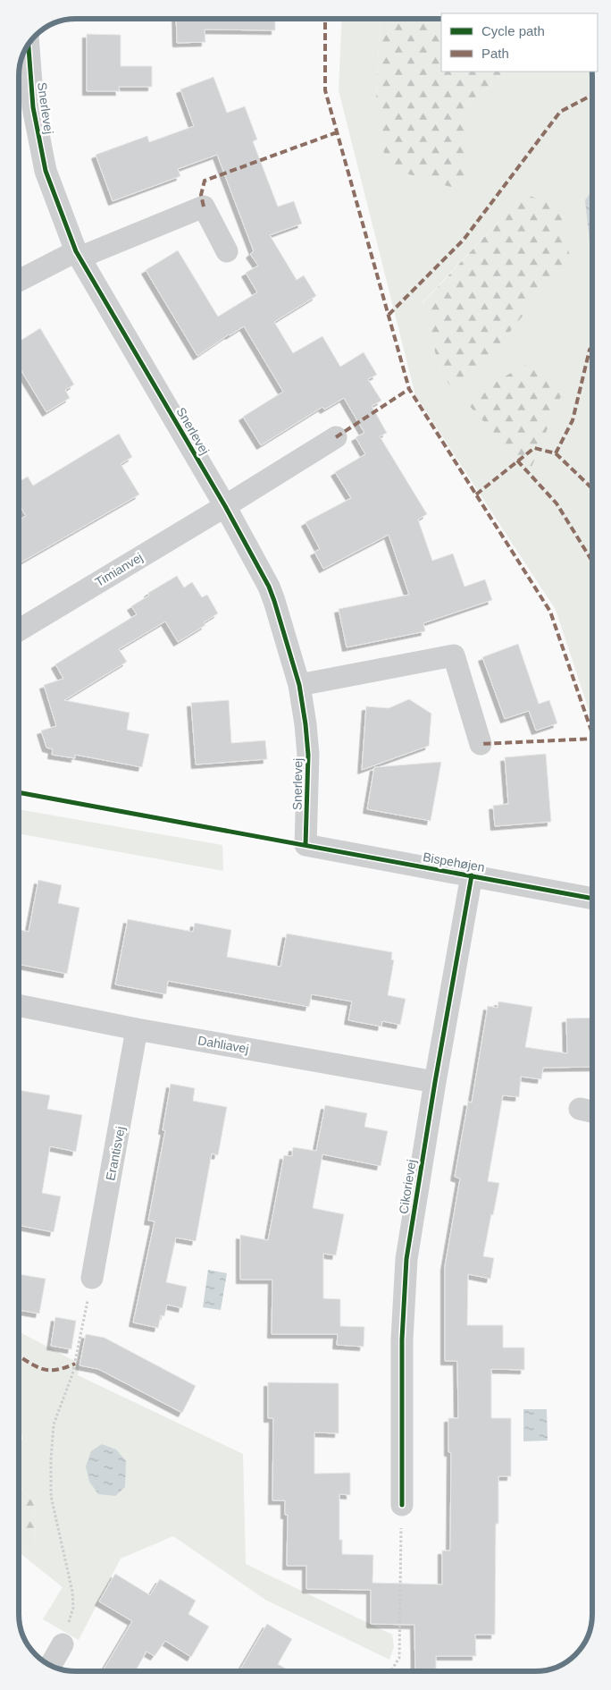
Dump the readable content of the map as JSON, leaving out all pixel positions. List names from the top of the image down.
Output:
{
  "streets": {
    "street": [
      "Snerlevej",
      "Timianvej",
      "Bispehøjen",
      "Dahliavej",
      "Erantisvej",
      "Cikorievej"
    ]
  },
  "crossings": [
    ["Snerlevej", "Timianvej"],
    ["Snerlevej", "Bispehøjen"],
    ["Bispehøjen", "Cikorievej"],
    ["Dahliavej", "Erantisvej"],
    ["Dahliavej", "Cikorievej"]
  ],
  "legend": ["Cycle path", "Path"]
}
